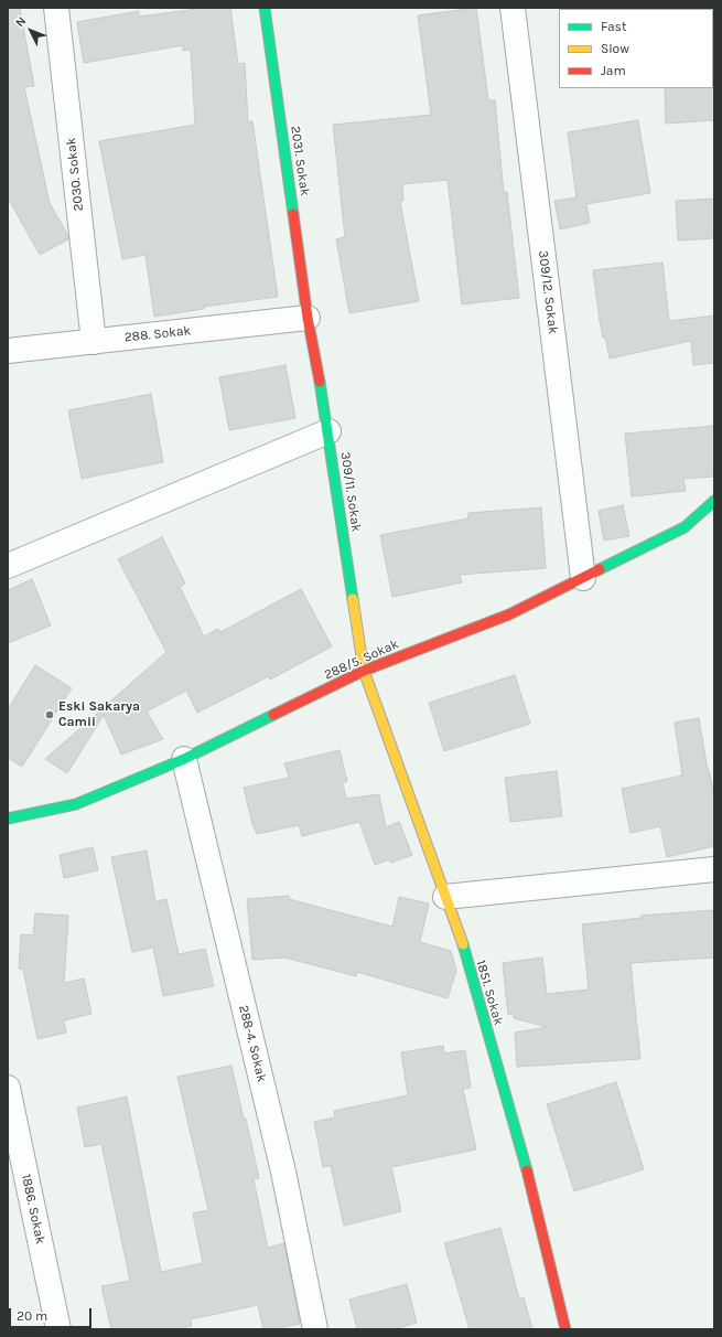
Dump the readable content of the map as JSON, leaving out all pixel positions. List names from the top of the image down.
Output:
{
  "streets": {
    "street": [
      "2031. Sokak",
      "2030. Sokak",
      "309/12. Sokak",
      "288. Sokak",
      "309/11. Sokak",
      "288/5. Sokak",
      "1851. Sokak",
      "288-4. Sokak",
      "1886. Sokak"
    ]
  },
  "crossings": [
    ["2031. Sokak", "288. Sokak"],
    ["2031. Sokak", "309/11. Sokak"],
    ["2030. Sokak", "288. Sokak"],
    ["309/12. Sokak", "288/5. Sokak"],
    ["288. Sokak", "309/11. Sokak"],
    ["309/11. Sokak", "288/5. Sokak"],
    ["309/11. Sokak", "1851. Sokak"],
    ["288/5. Sokak", "1851. Sokak"],
    ["288/5. Sokak", "288-4. Sokak"]
  ],
  "places": ["Eski Sakarya Camii"],
  "legend": ["Fast", "Slow", "Jam"],
  "scale_bar": "20 m",
  "north": "top left"
}
